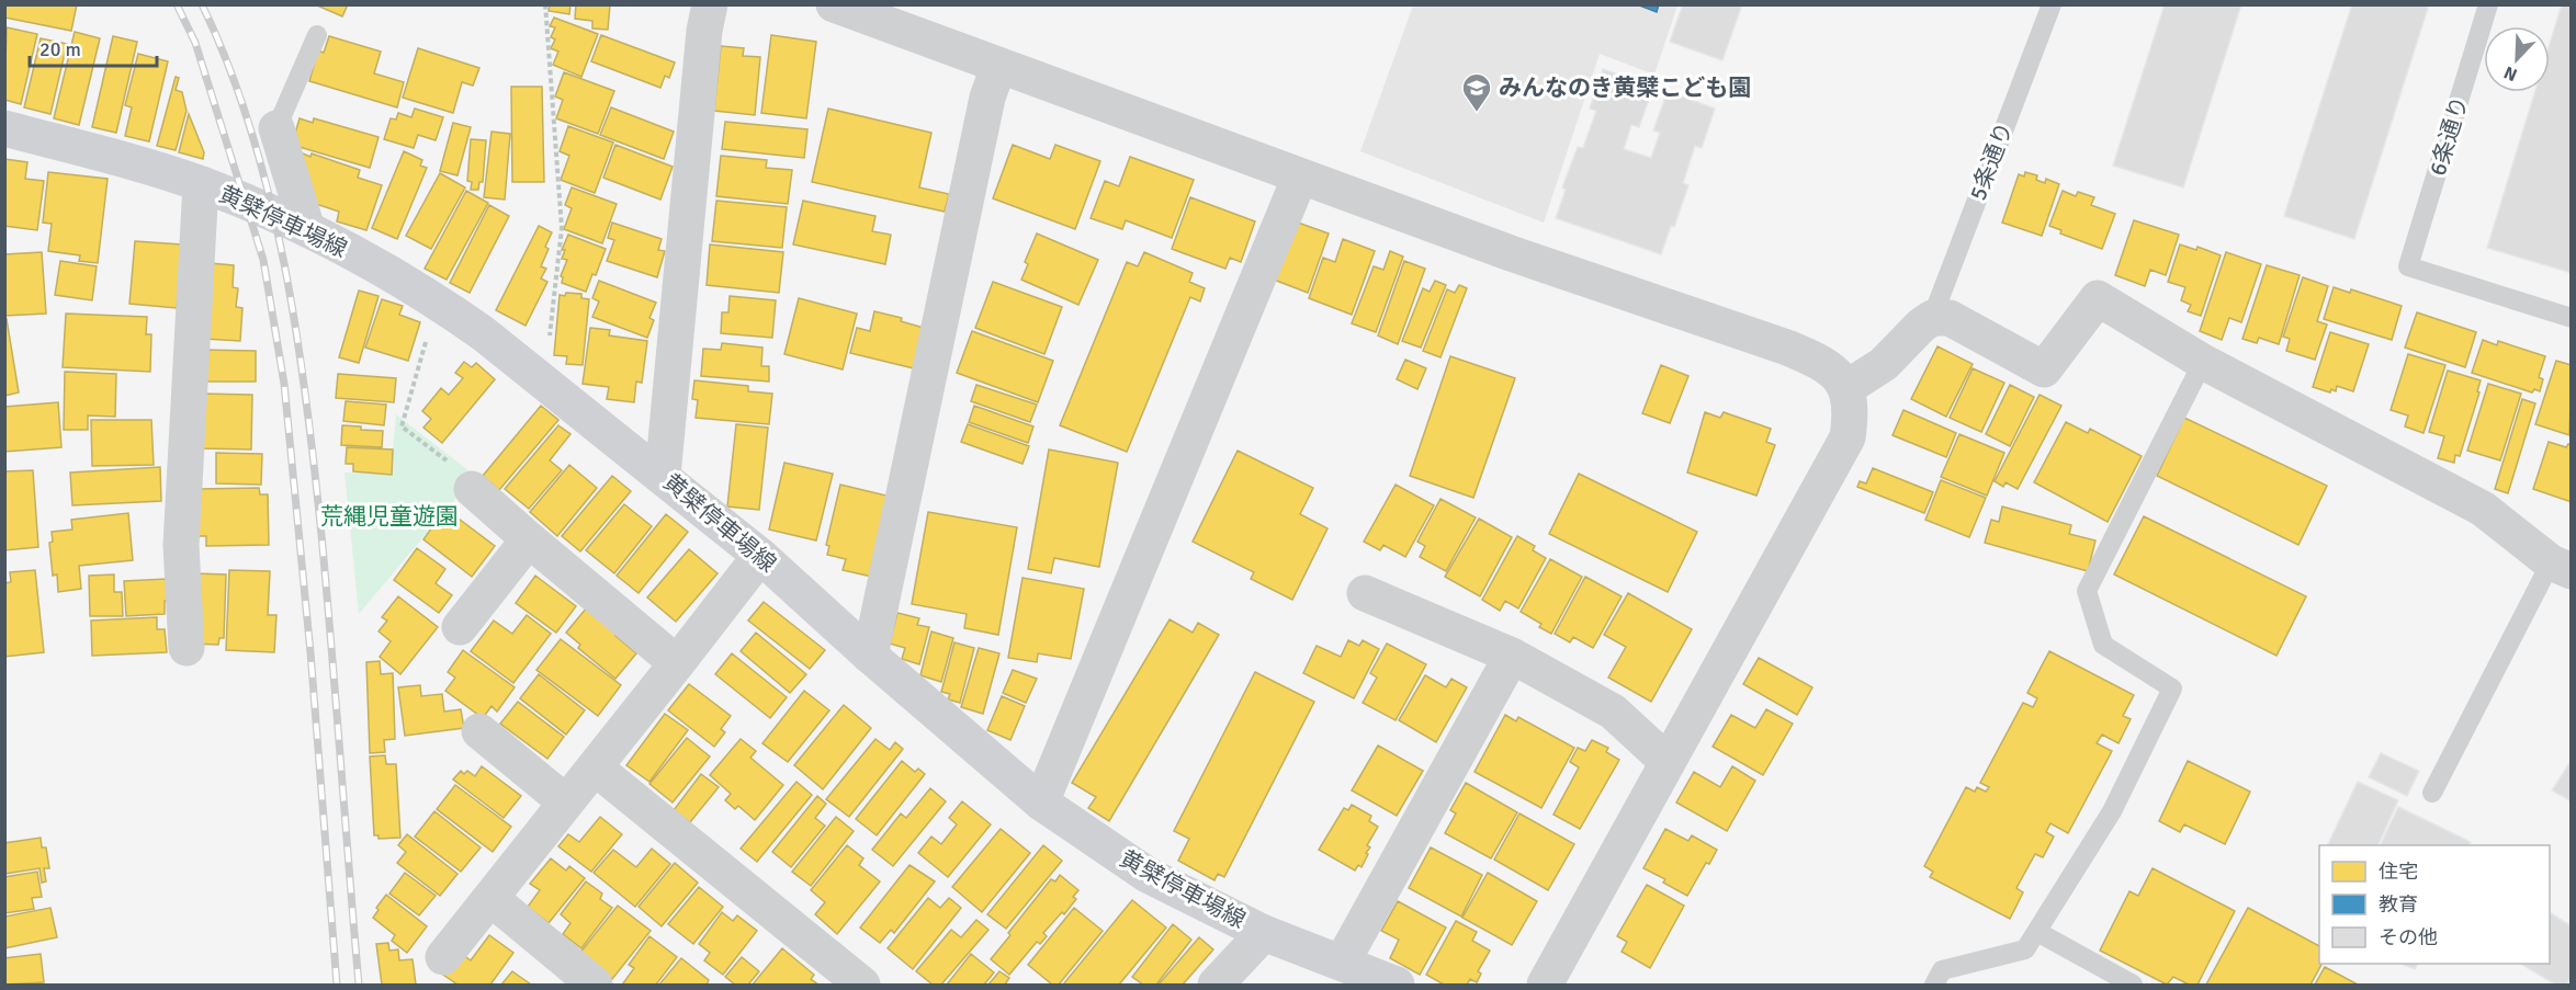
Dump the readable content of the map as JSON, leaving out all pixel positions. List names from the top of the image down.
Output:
{
  "streets": {
    "main road": ["黄檗停車場線"],
    "lane": ["6条通り", "5条通り"]
  },
  "parks": ["荒縄児童遊園"],
  "places": {
    "school or university": ["みんなのき黄檗こども園"]
  },
  "legend": ["住宅", "教育", "その他"],
  "scale_bar": "20 m",
  "north": "bottom left"
}
